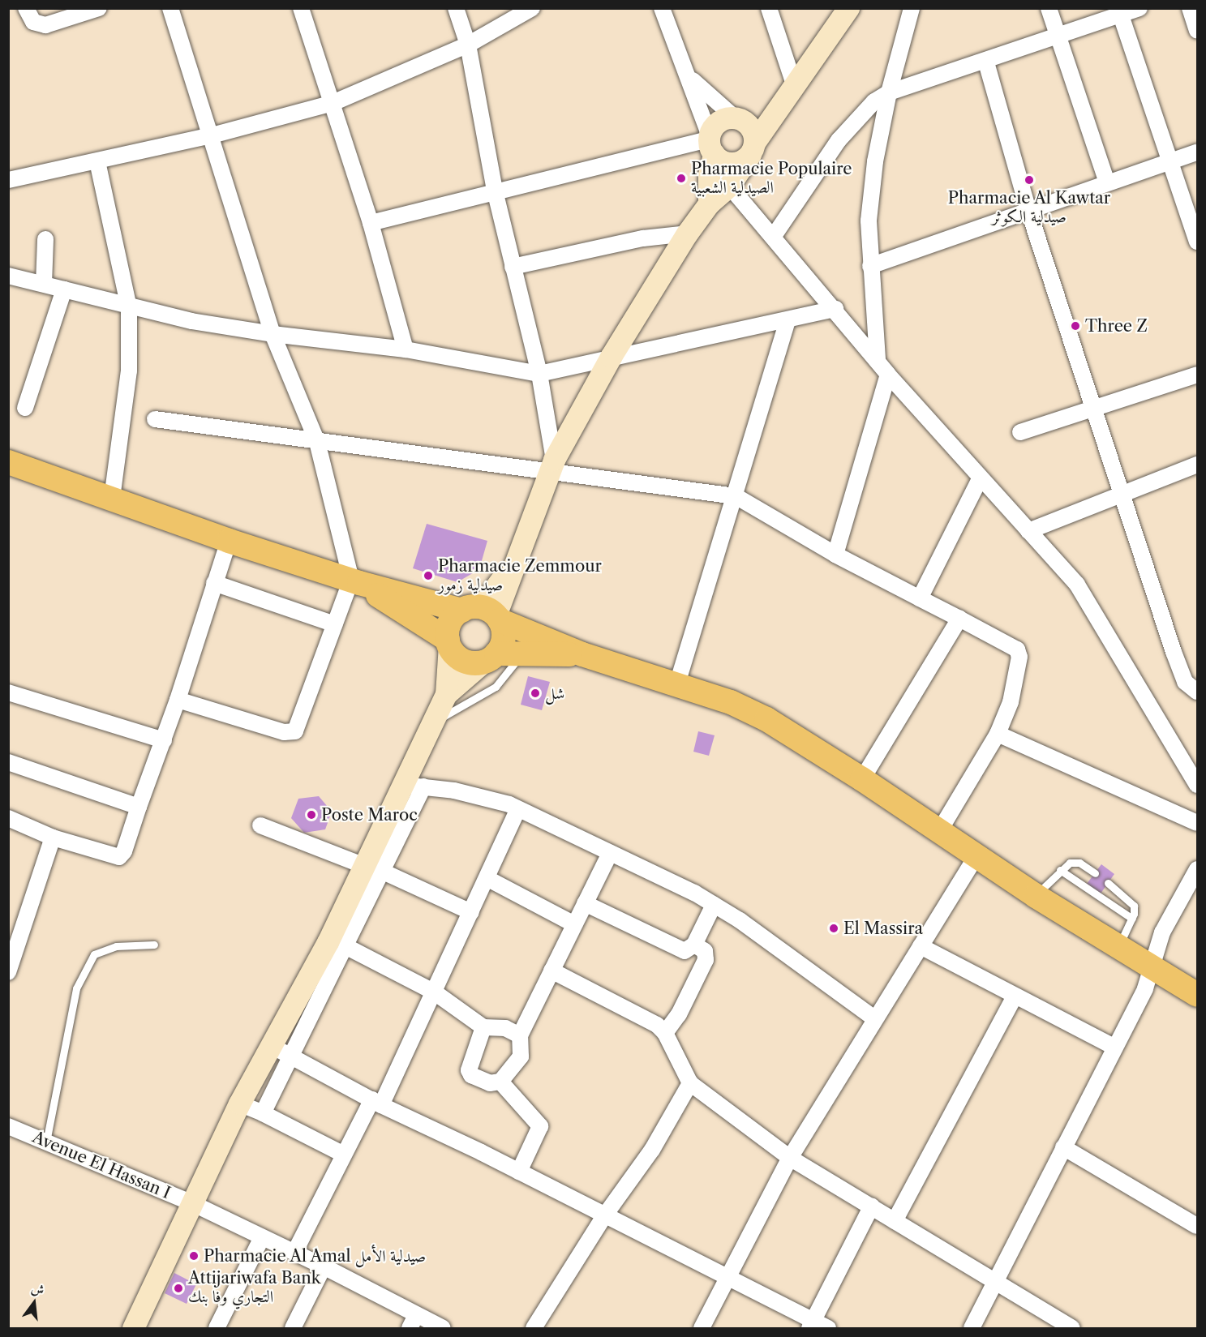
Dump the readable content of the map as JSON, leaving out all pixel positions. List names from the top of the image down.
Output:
{
  "streets": {
    "street": ["Avenue El Hassan I"]
  },
  "places": [
    "Pharmacie Populaire الصيدلية الشعبية",
    "Pharmacie Al Kawtar صيدلية الكوثر",
    "Three Z",
    "Pharmacie Zemmour صيدلية زمور",
    "شل",
    "Poste Maroc",
    "El Massira",
    "Pharmacie Al Amal صيدلية الأمل",
    "Attijariwafa Bank التجاري وفا بنك"
  ],
  "north": "top"
}
